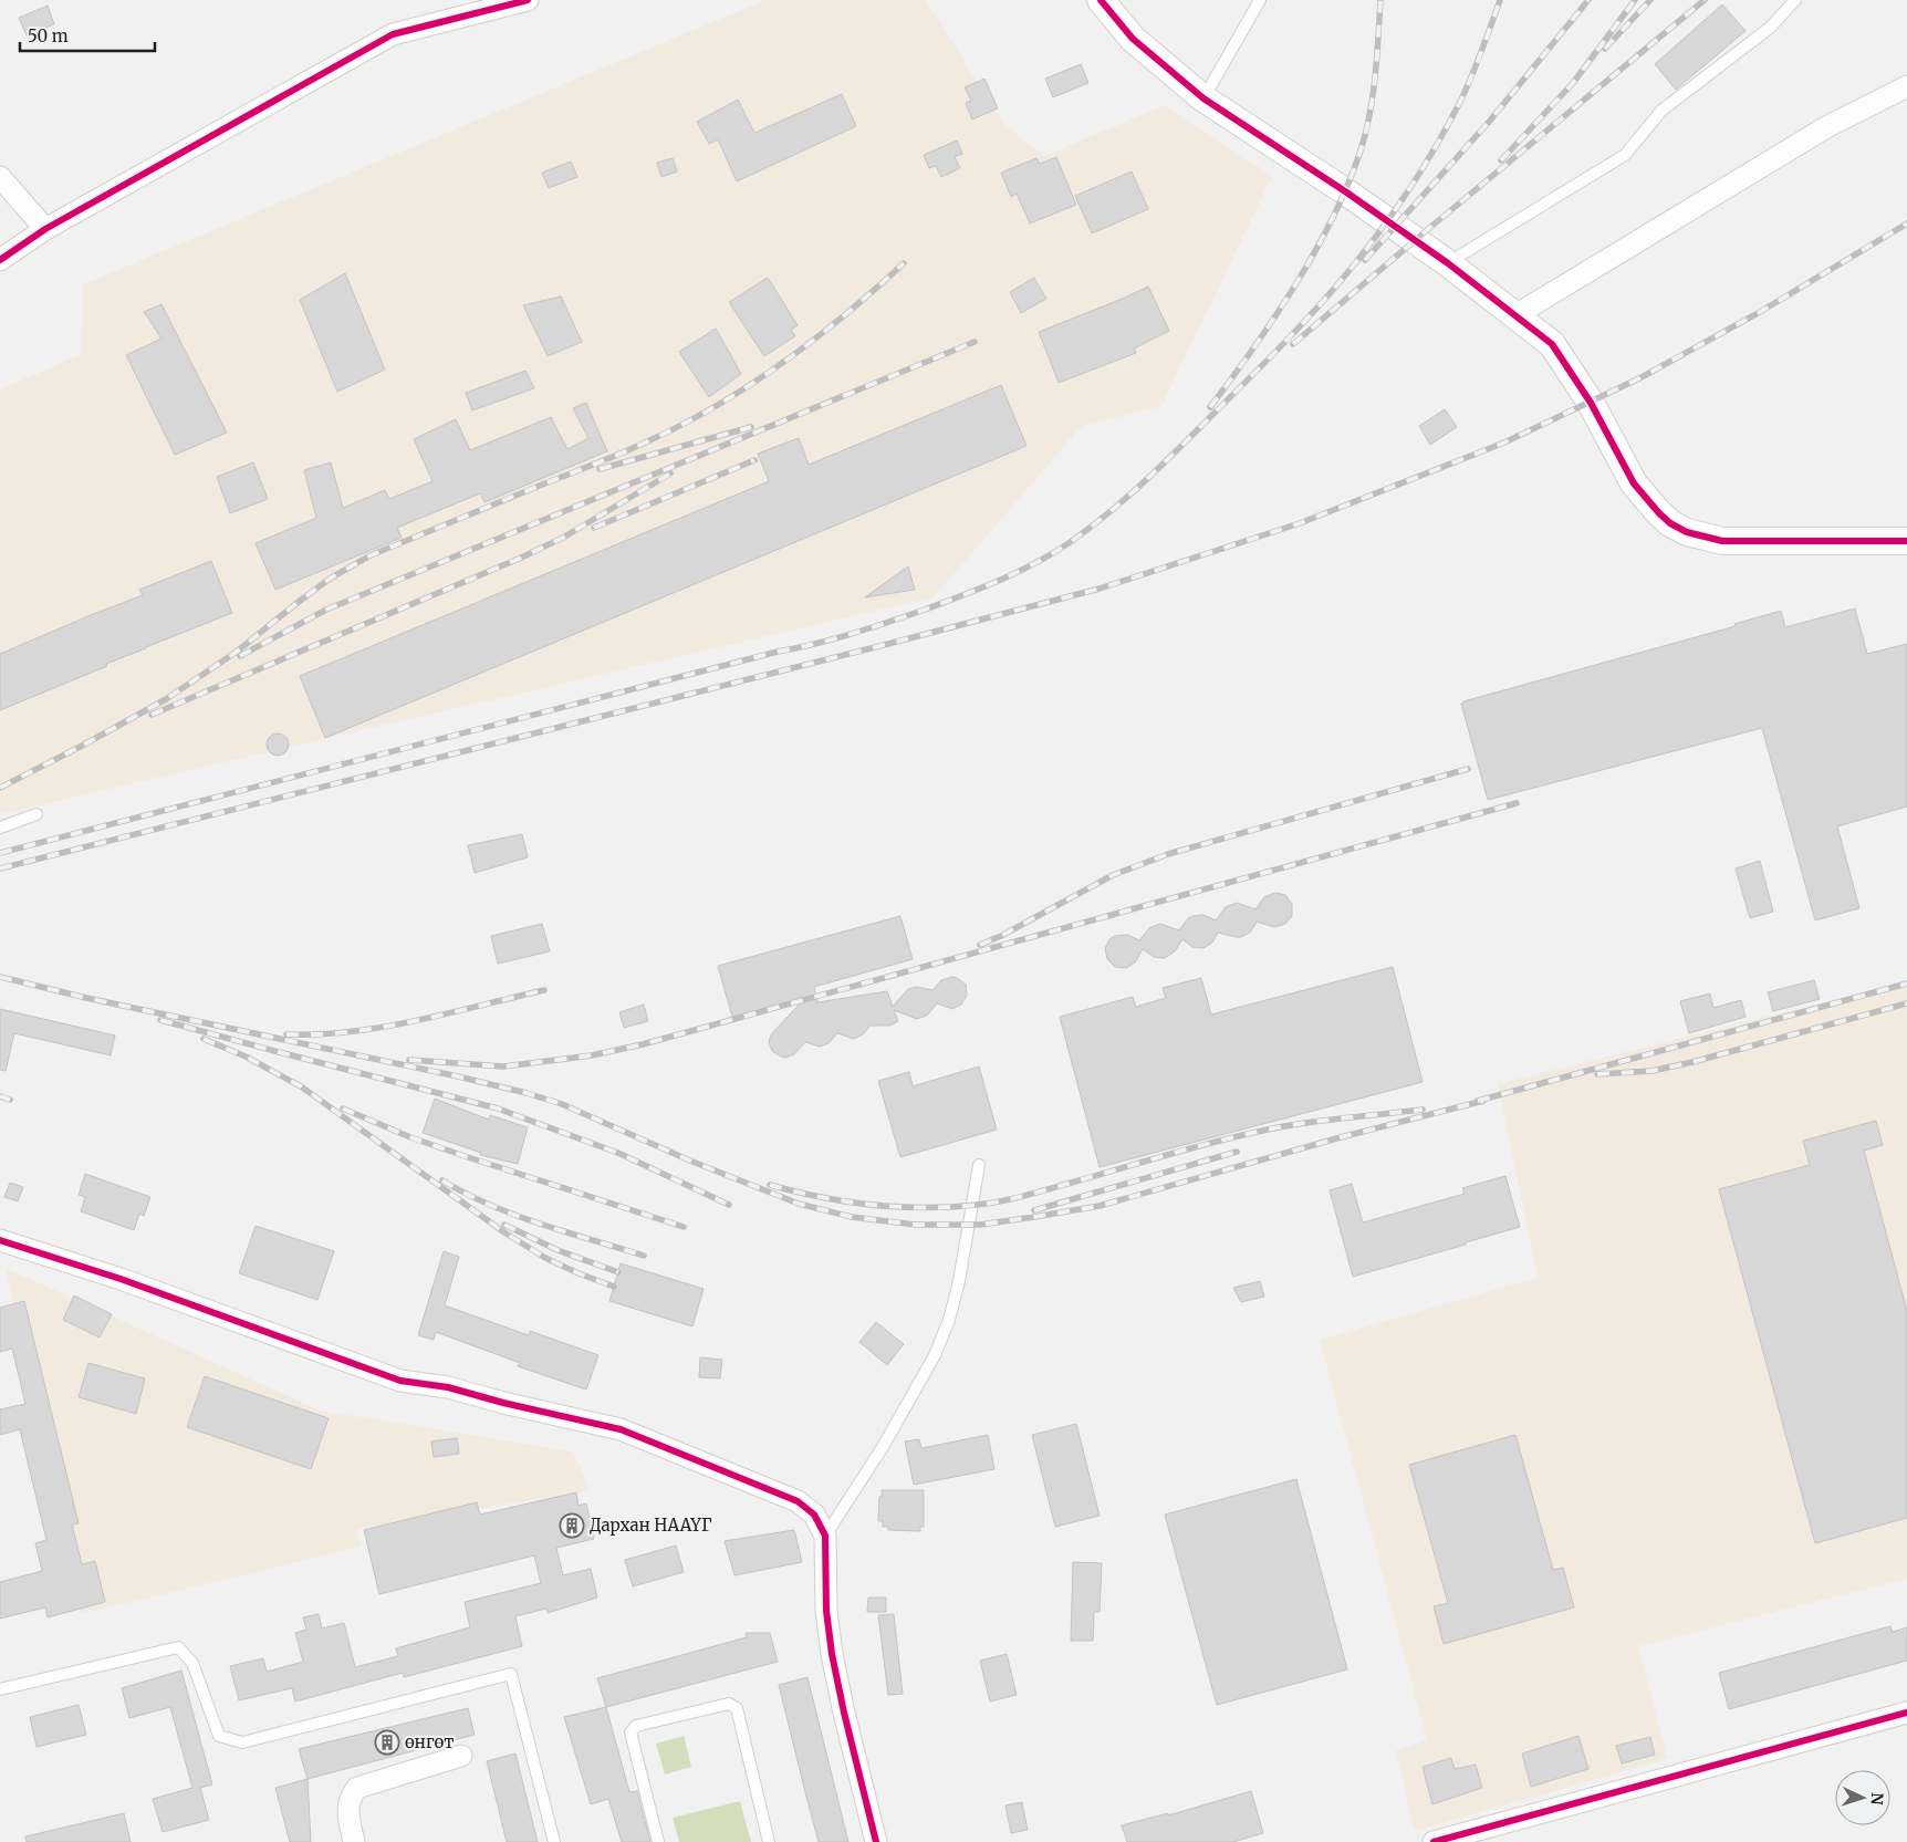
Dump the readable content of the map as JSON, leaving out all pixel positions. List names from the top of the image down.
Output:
{
  "places": {
    "building": ["Дархан НААҮГ", "өнгөт"]
  },
  "scale_bar": "50 m",
  "north": "right"
}
